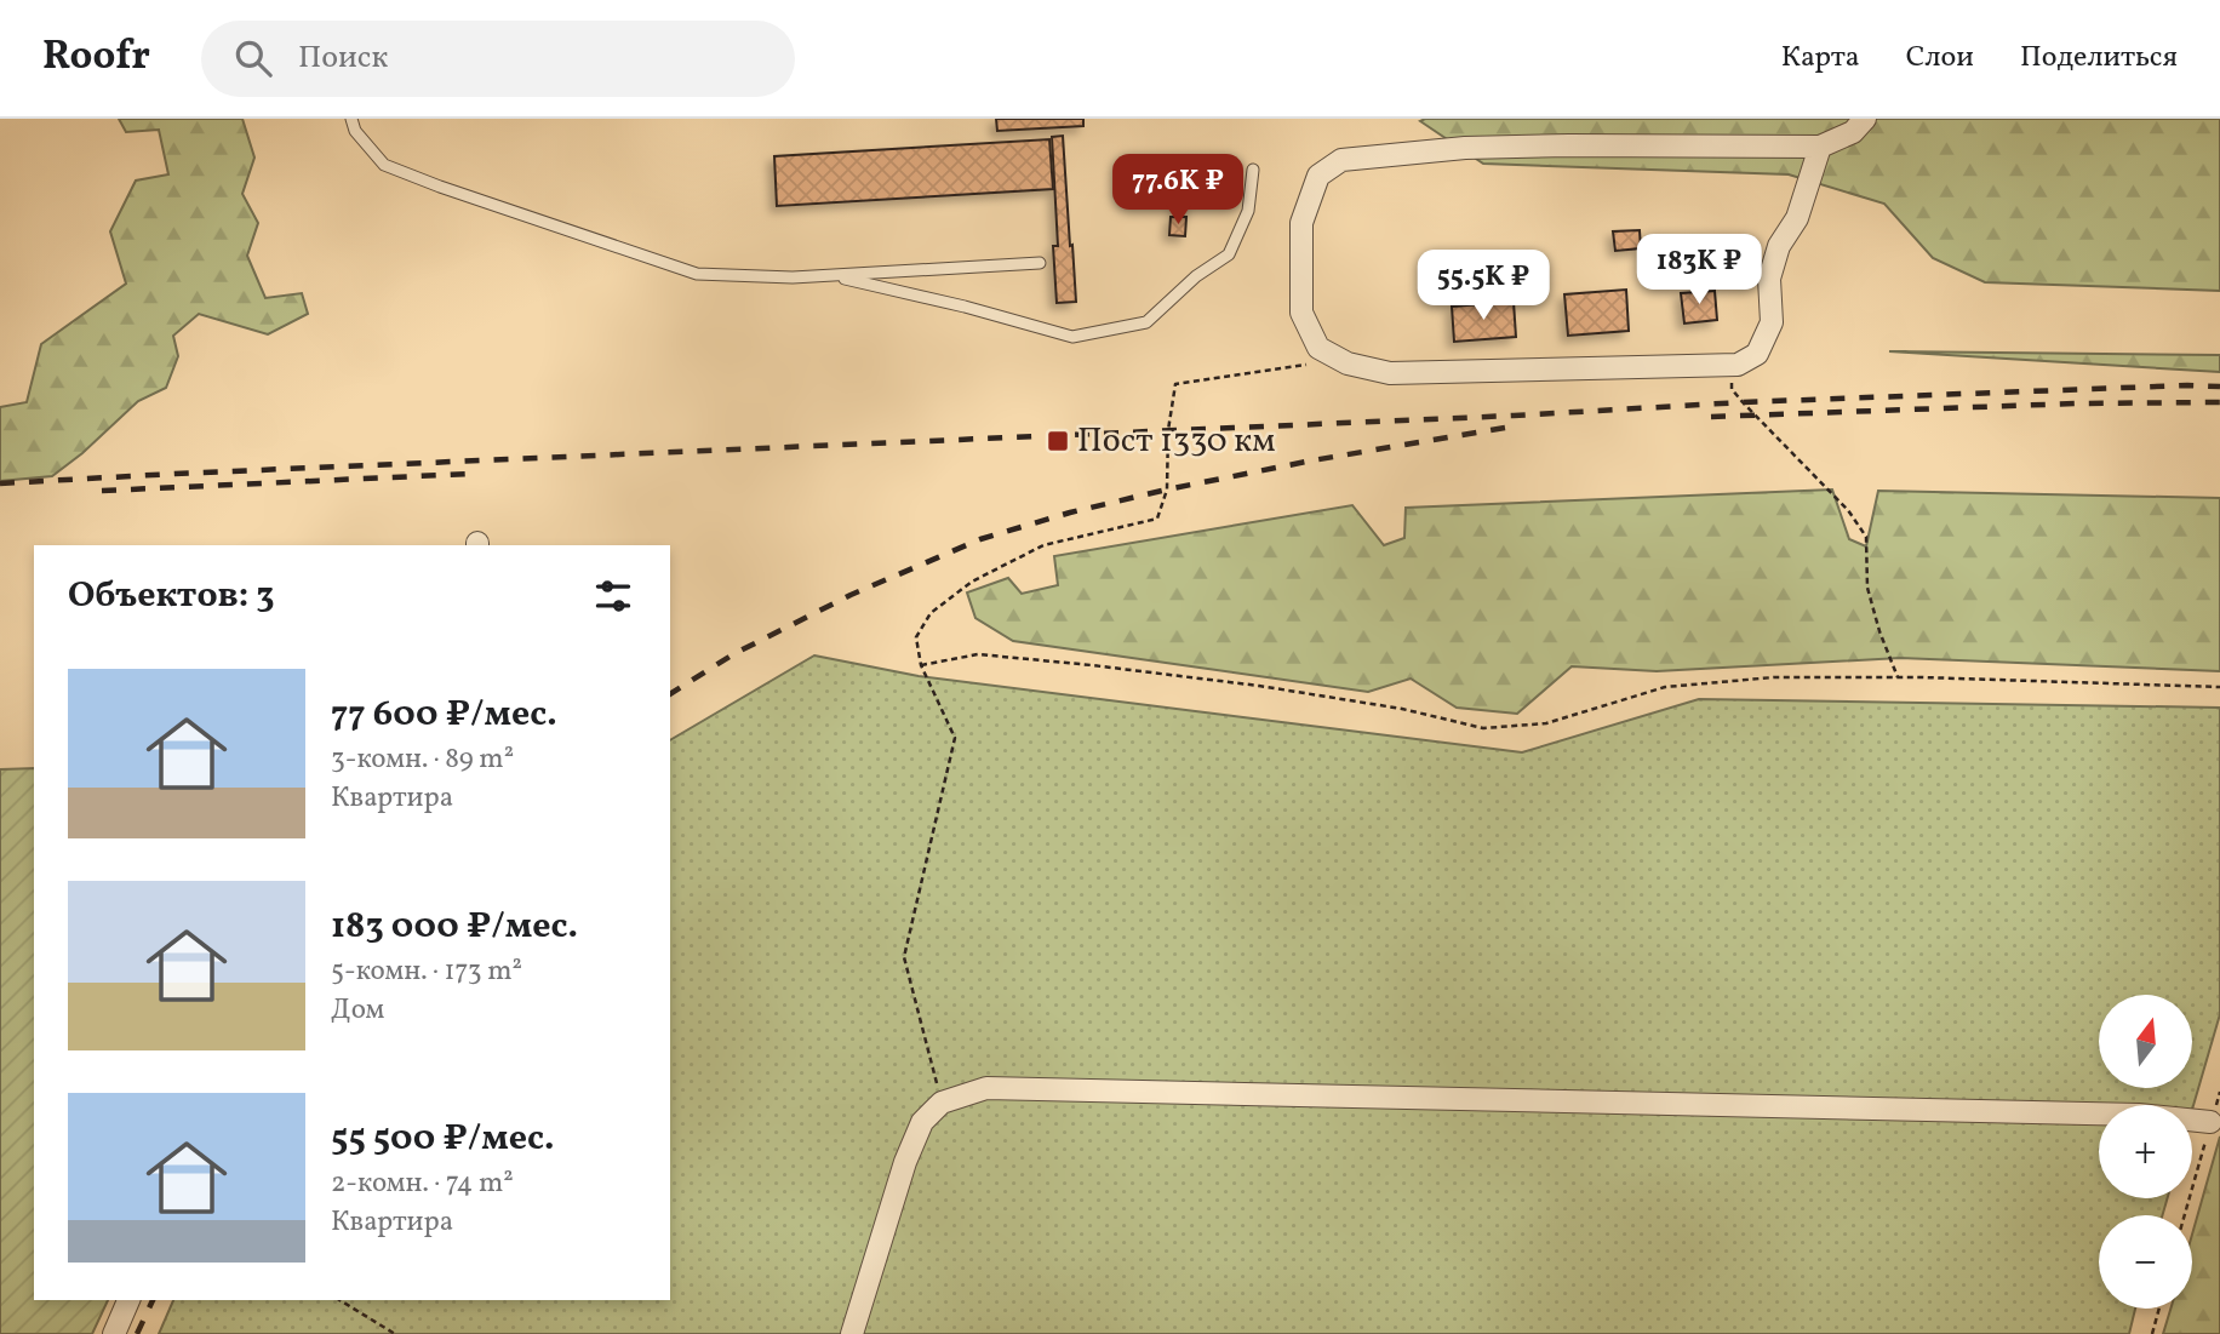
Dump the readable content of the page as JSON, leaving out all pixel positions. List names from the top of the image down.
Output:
{
  "places": {
    "transit": ["Пост 1330 км"]
  },
  "north": "top",
  "page": {
    "header": "Roofr",
    "search": "Поиск",
    "nav": ["Карта", "Слои", "Поделиться"],
    "price": ["77.6K ₽", "183K ₽", "55.5K ₽"],
    "heading": "Объектов: 3",
    "list": [
      {
        "name": "77 600 ₽/мес.",
        "note": "3-комн. · 89 m² · Квартира"
      },
      {
        "name": "183 000 ₽/мес.",
        "note": "5-комн. · 173 m² · Дом"
      },
      {
        "name": "55 500 ₽/мес.",
        "note": "2-комн. · 74 m² · Квартира"
      }
    ],
    "map_buttons": ["+", "−"]
  }
}
